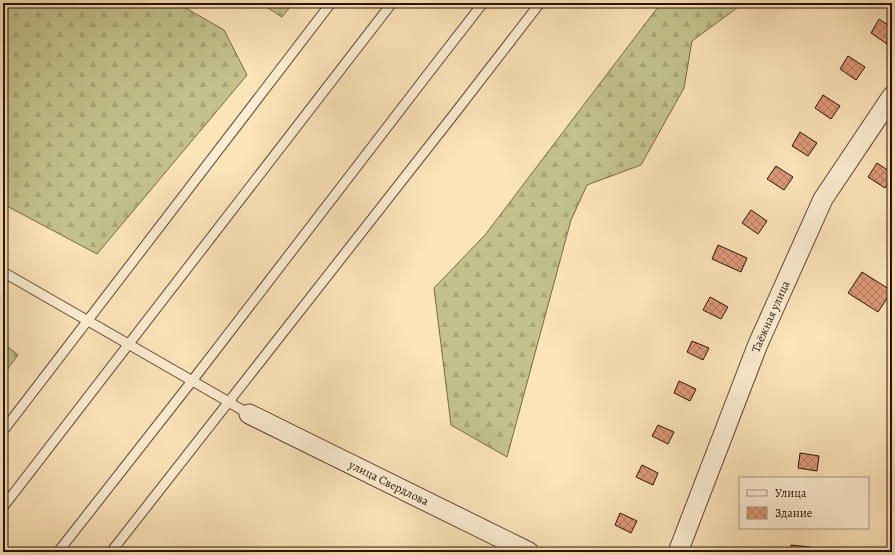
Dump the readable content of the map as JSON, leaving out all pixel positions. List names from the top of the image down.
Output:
{
  "streets": {
    "street": ["Таёжная улица", "улица Свердлова"]
  },
  "legend": ["Улица", "Здание"]
}
